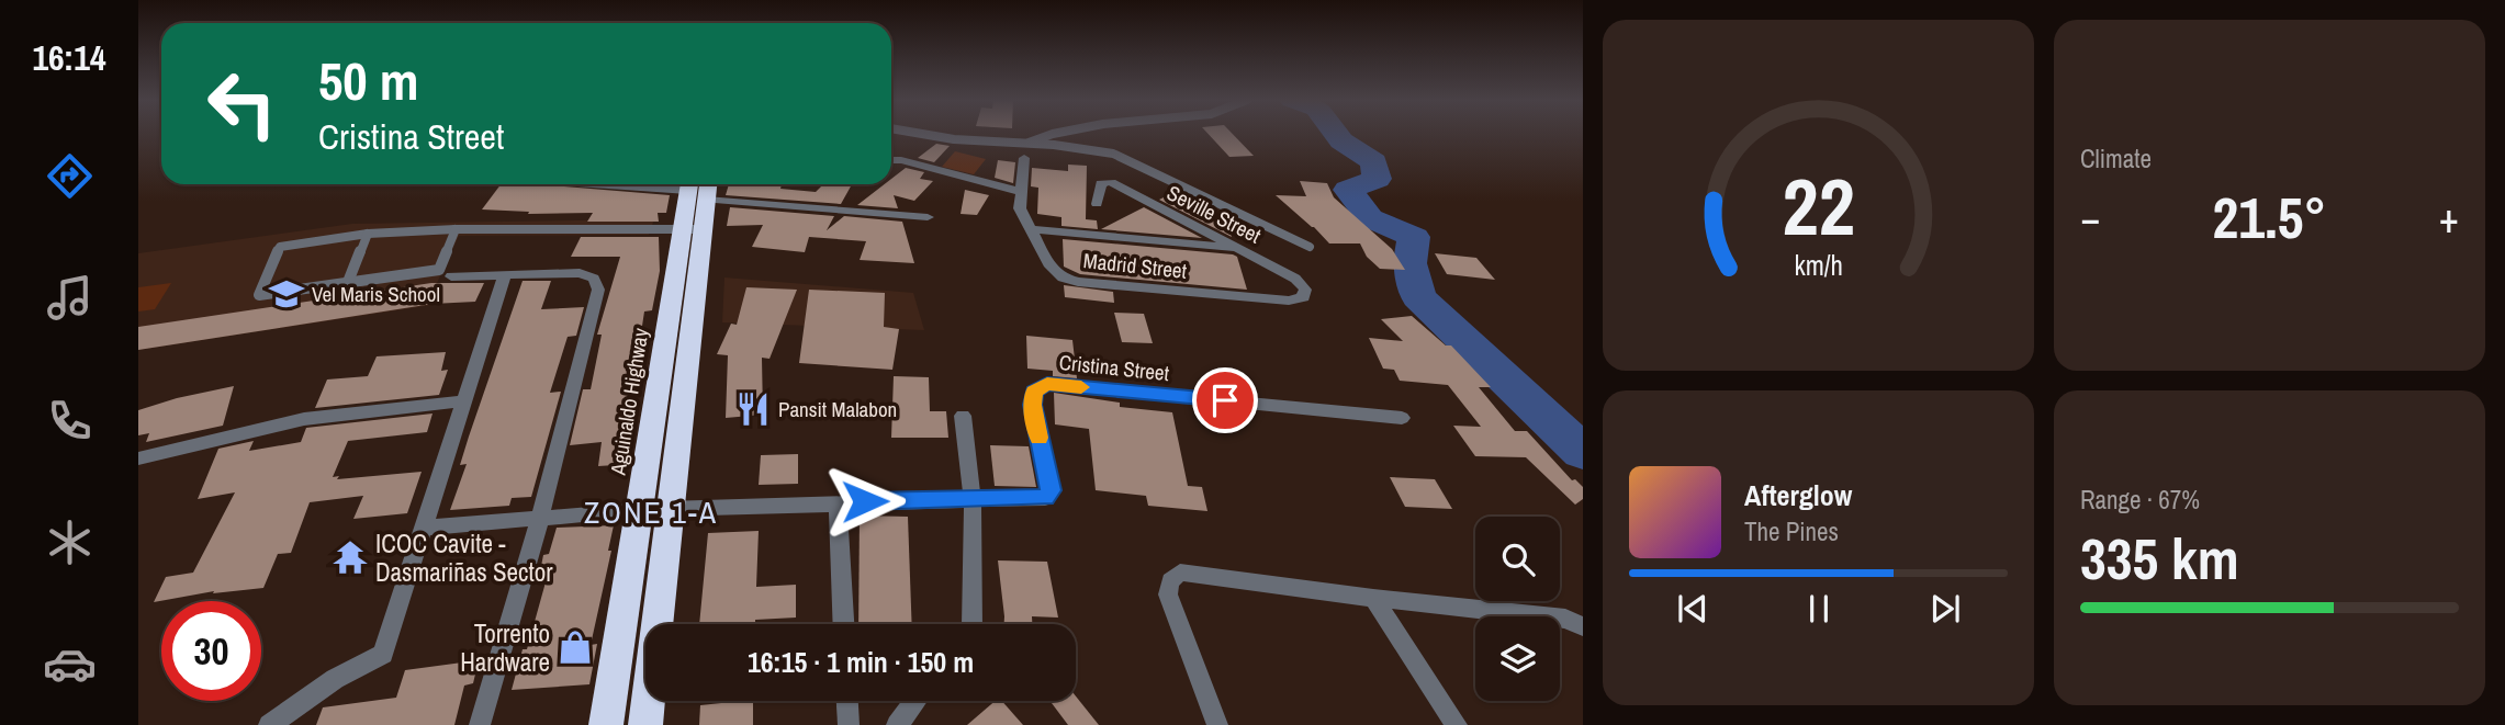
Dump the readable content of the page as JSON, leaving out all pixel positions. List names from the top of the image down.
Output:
{
  "streets": {
    "highway": ["Aguinaldo Highway"],
    "street": ["Seville Street", "Madrid Street", "Cristina Street"]
  },
  "crossings": [
    ["Seville Street", "Madrid Street"],
    ["Cristina Street", "Aguinaldo Highway"]
  ],
  "districts": ["ZONE 1-A"],
  "places": {
    "school or university": ["Vel Maris School"],
    "restaurant": ["Pansit Malabon"],
    "temple": ["ICOC Cavite - Dasmariñas Sector"],
    "shop": ["Torrento Hardware"]
  },
  "page": {
    "tabs": "16:14",
    "tile": [
      "Climate",
      ["Range · 67%", "335 km"]
    ],
    "turn": ["50 m", "Cristina Street"],
    "heat": ["−", "21.5°", "+"],
    "song": ["Afterglow", "The Pines"],
    "limit": "30",
    "trip": "16:15 · 1 min · 150 m",
    "gauge": ["22", "km/h"]
  }
}
